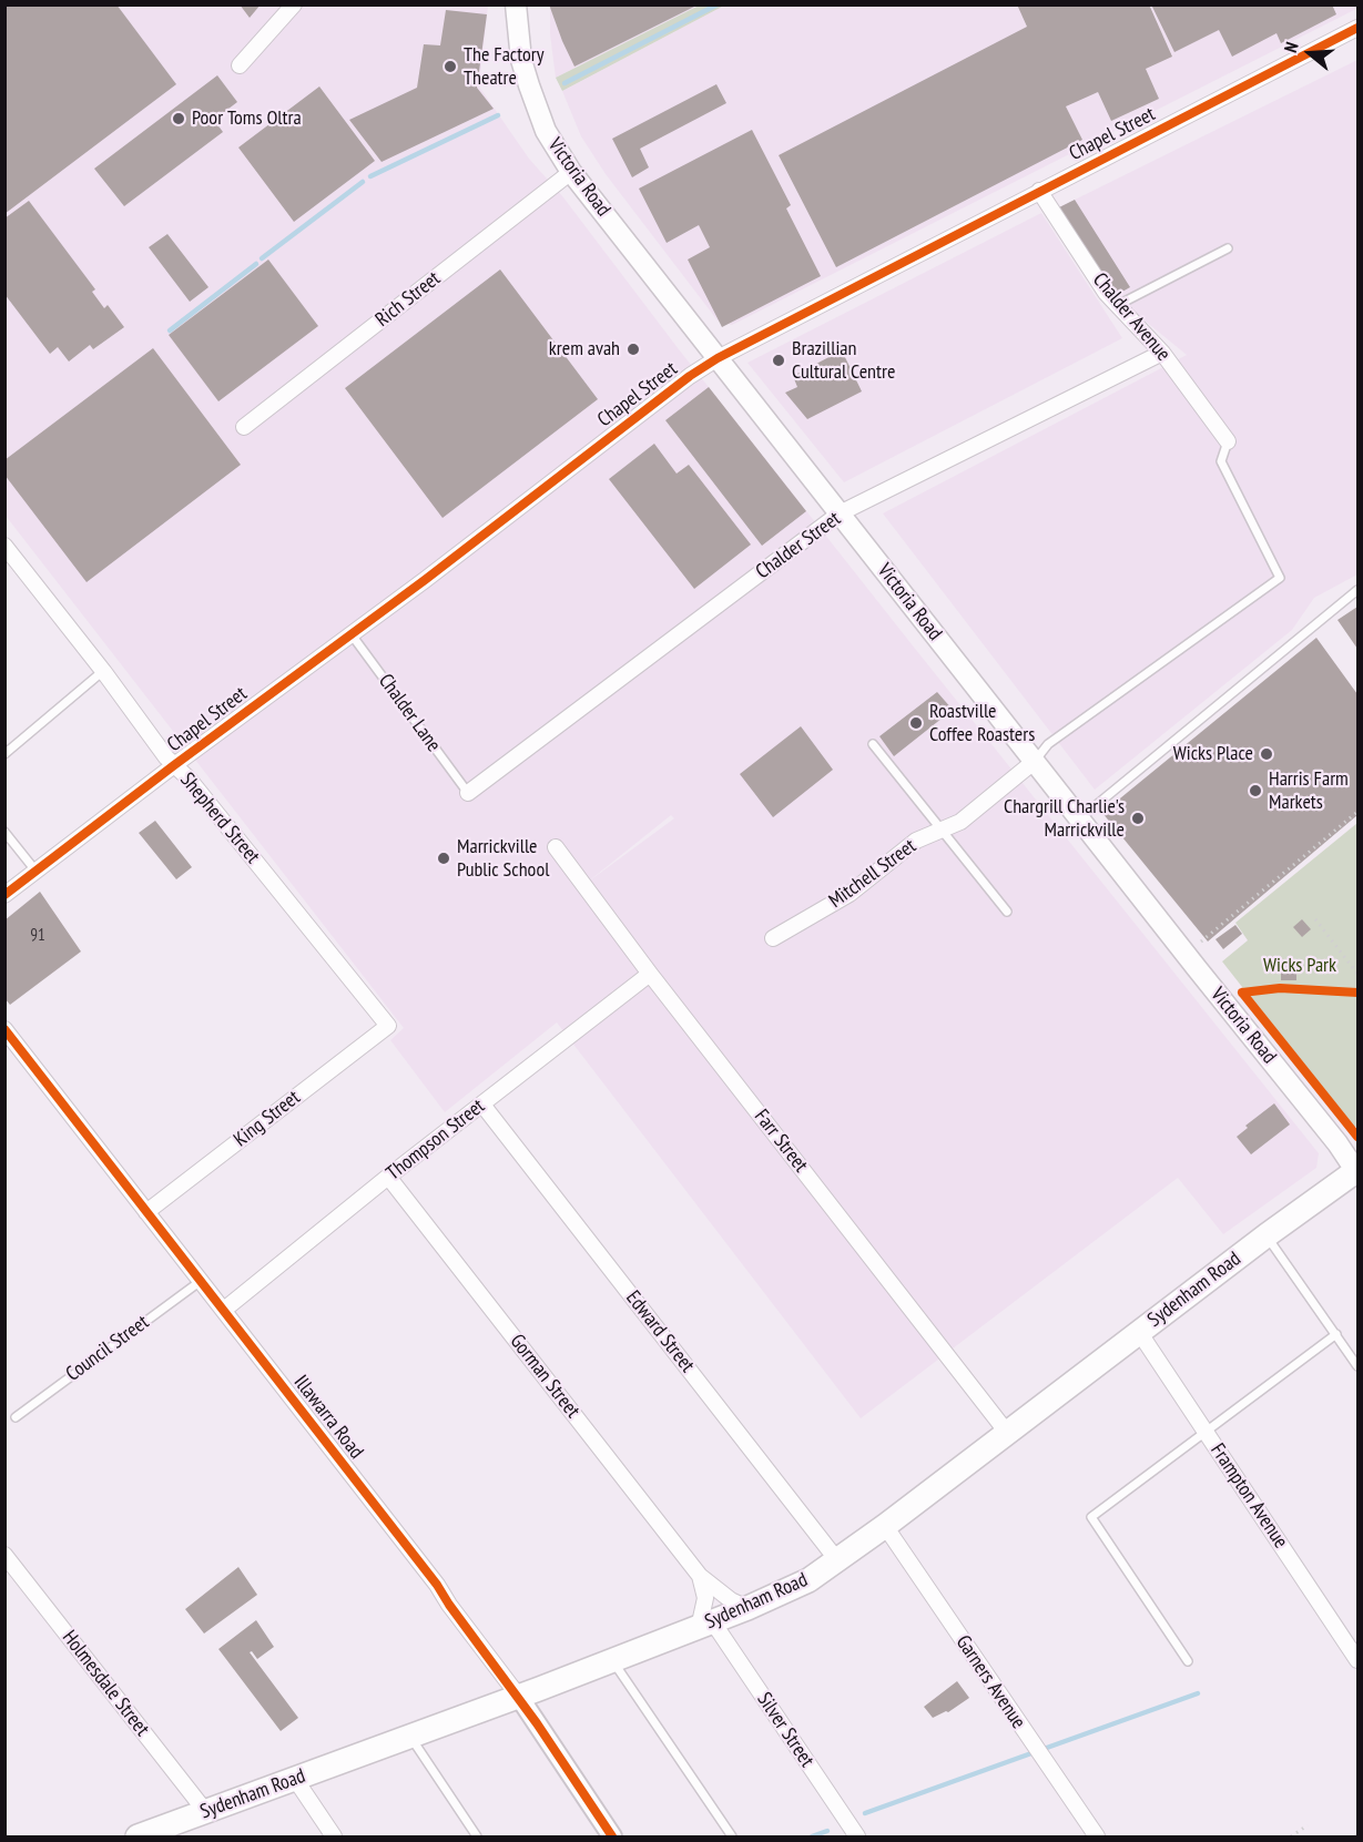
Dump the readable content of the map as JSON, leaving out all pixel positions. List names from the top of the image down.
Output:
{
  "streets": {
    "main road": ["Victoria Road", "Sydenham Road"],
    "street": [
      "Chapel Street",
      "Rich Street",
      "Chalder Avenue",
      "Chalder Street",
      "Shepherd Street",
      "Mitchell Street",
      "King Street",
      "Thompson Street",
      "Farr Street",
      "Edward Street",
      "Gorman Street",
      "Illawarra Road",
      "Frampton Avenue",
      "Garners Avenue",
      "Holmesdale Street",
      "Silver Street"
    ],
    "lane": ["Chalder Lane", "Council Street"]
  },
  "crossings": [
    ["Chapel Street", "Victoria Road"],
    ["Chapel Street", "Chalder Avenue"],
    ["Chapel Street", "Chalder Lane"],
    ["Chapel Street", "Shepherd Street"],
    ["Victoria Road", "Rich Street"],
    ["Victoria Road", "Chalder Street"],
    ["Victoria Road", "Mitchell Street"],
    ["Victoria Road", "Sydenham Road"],
    ["Chalder Avenue", "Chalder Street"],
    ["Chalder Street", "Chalder Lane"],
    ["Shepherd Street", "King Street"],
    ["King Street", "Illawarra Road"],
    ["Thompson Street", "Farr Street"],
    ["Thompson Street", "Edward Street"],
    ["Thompson Street", "Gorman Street"],
    ["Thompson Street", "Illawarra Road"],
    ["Farr Street", "Sydenham Road"],
    ["Sydenham Road", "Edward Street"],
    ["Sydenham Road", "Gorman Street"],
    ["Sydenham Road", "Illawarra Road"],
    ["Sydenham Road", "Frampton Avenue"],
    ["Sydenham Road", "Garners Avenue"],
    ["Sydenham Road", "Holmesdale Street"],
    ["Sydenham Road", "Silver Street"],
    ["Council Street", "Illawarra Road"]
  ],
  "parks": ["Wicks Park"],
  "places": [
    "The Factory Theatre",
    "Poor Toms Oltra",
    "krem avah",
    "Brazillian Cultural Centre",
    "Roastville Coffee Roasters",
    "Wicks Place",
    "Harris Farm Markets",
    "Chargrill Charlie's Marrickville",
    "Marrickville Public School"
  ],
  "house_numbers": ["91"],
  "north": "left"
}
